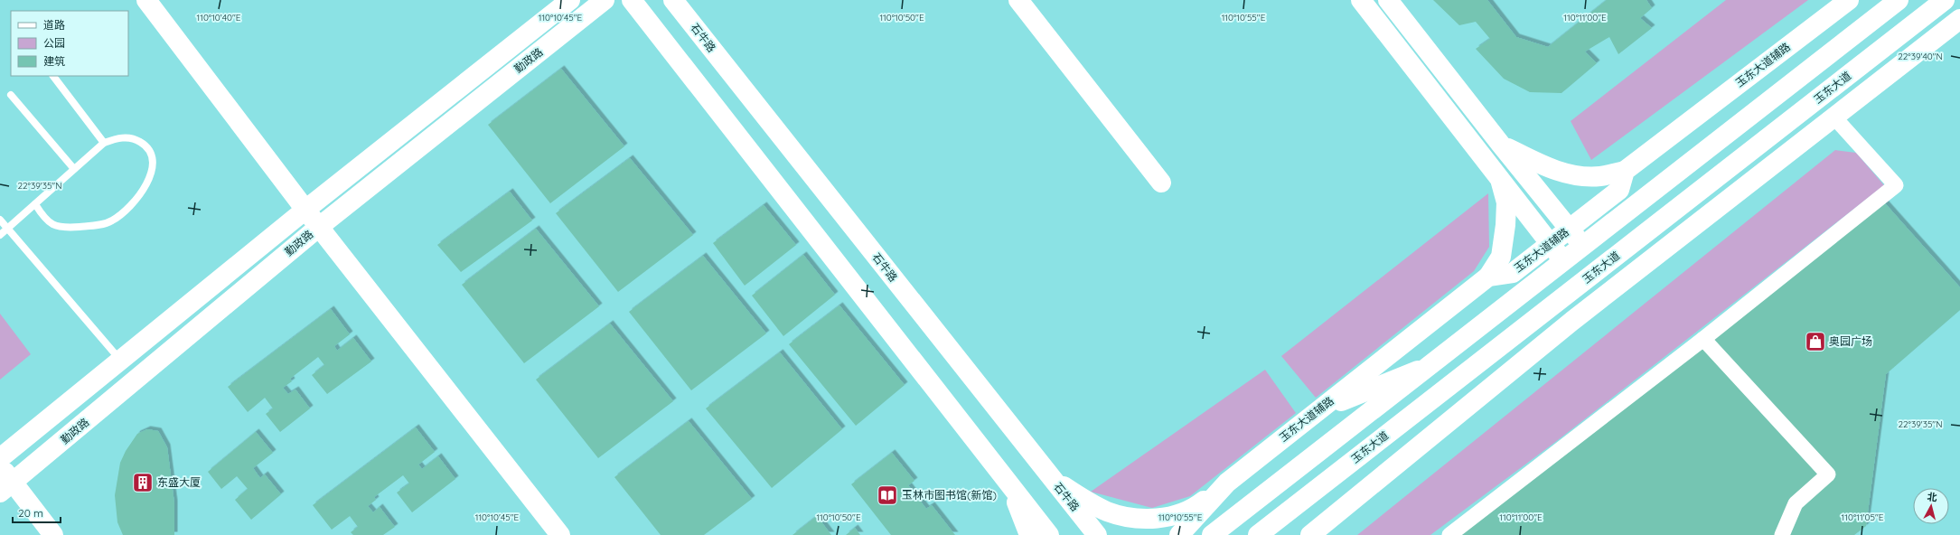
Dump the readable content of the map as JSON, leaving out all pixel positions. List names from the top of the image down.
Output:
{
  "streets": {
    "street": [
      "石牛路",
      "勤政路",
      "玉东大道辅路",
      "玉东大道"
    ]
  },
  "places": {
    "shop": ["奥园广场"],
    "building": ["东盛大厦"],
    "library": ["玉林市图书馆(新馆)"]
  },
  "legend": ["道路", "公园", "建筑"],
  "scale_bar": "20 m",
  "north": "top",
  "coordinates": [
    "110°10'40\"E",
    "110°10'45\"E",
    "110°10'50\"E",
    "110°10'55\"E",
    "110°11'00\"E",
    "22°39'40\"N",
    "22°39'35\"N",
    "110°11'05\"E"
  ]
}
